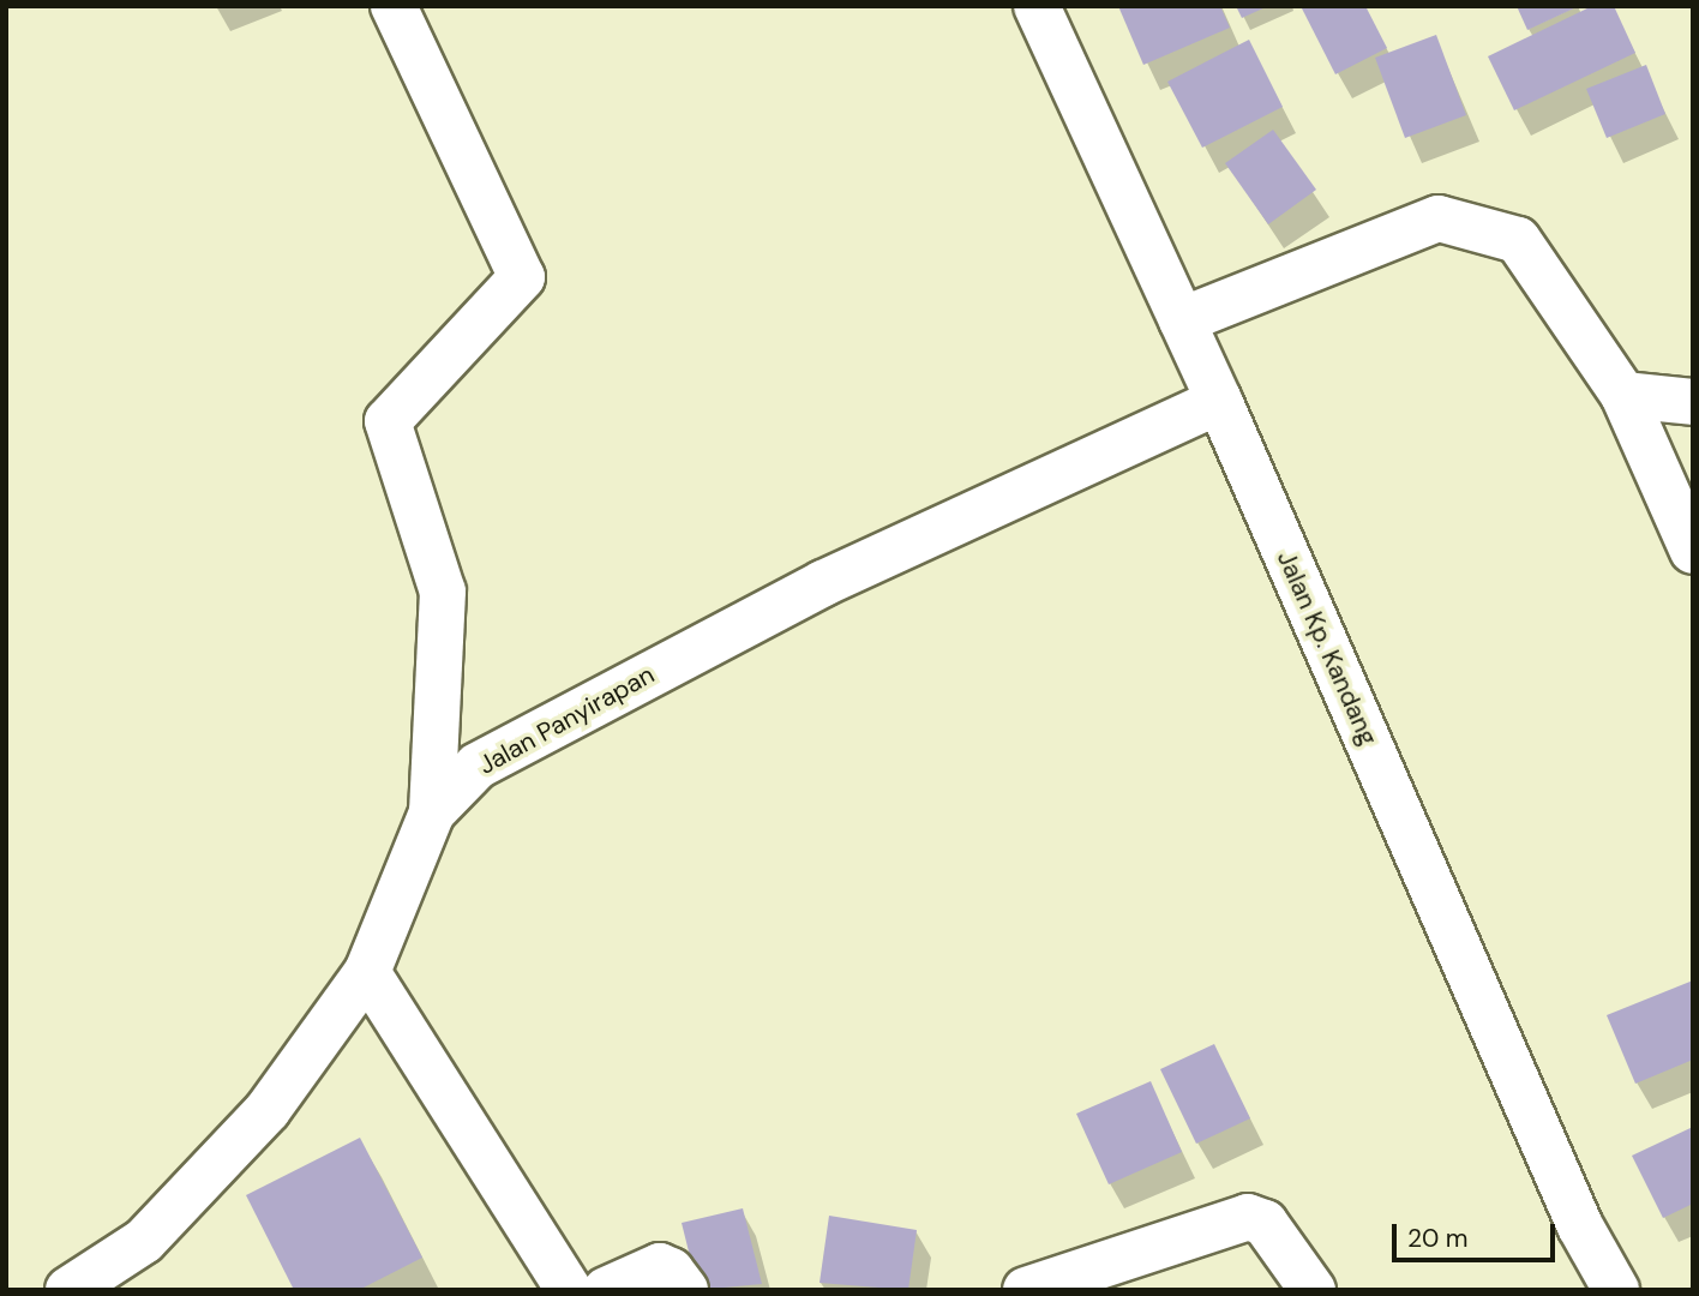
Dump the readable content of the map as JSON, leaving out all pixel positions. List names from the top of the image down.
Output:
{
  "streets": {
    "street": ["Jalan Kp. Kandang", "Jalan Panyirapan"]
  },
  "crossings": [
    ["Jalan Kp. Kandang", "Jalan Panyirapan"]
  ],
  "scale_bar": "20 m"
}
